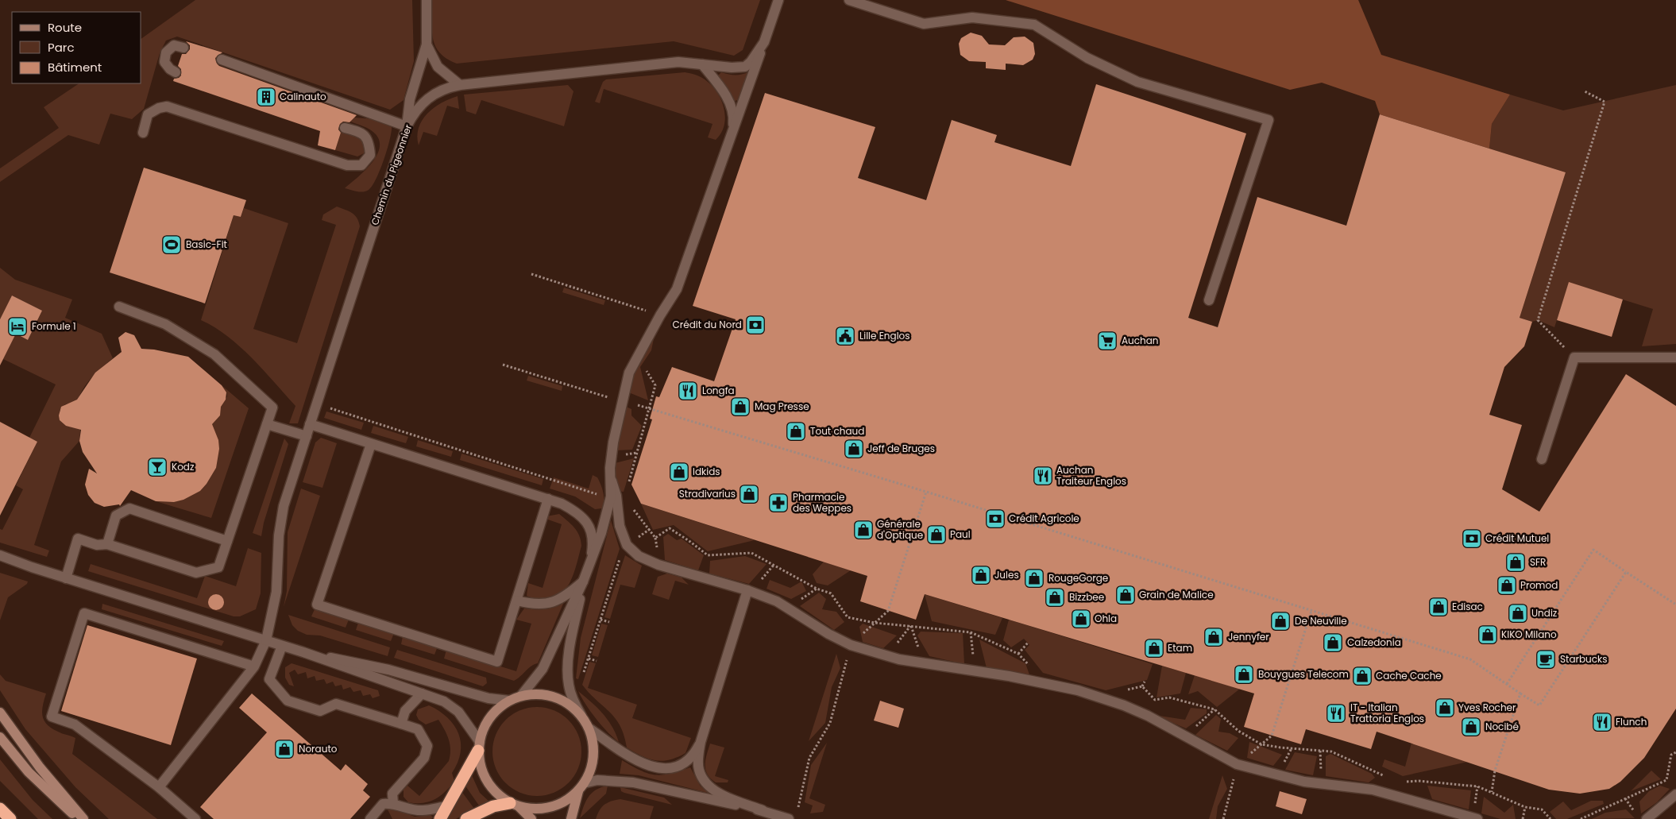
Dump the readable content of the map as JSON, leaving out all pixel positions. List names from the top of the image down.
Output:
{
  "streets": {
    "street": ["Chemin du Pigeonnier"]
  },
  "places": {
    "building": ["Calinauto"],
    "sports": ["Basic-Fit"],
    "bank": ["Crédit du Nord", "Crédit Agricole", "Crédit Mutuel"],
    "hotel": ["Formule 1"],
    "public building": ["Lille Englos"],
    "supermarket": ["Auchan"],
    "restaurant": [
      "Longfa",
      "Auchan Traiteur Englos",
      "IT - Italian Trattoria Englos",
      "Flunch"
    ],
    "shop": [
      "Mag Presse",
      "Tout chaud",
      "Jeff de Bruges",
      "Idkids",
      "Stradivarius",
      "Générale d'Optique",
      "Paul",
      "SFR",
      "Jules",
      "RougeGorge",
      "Promod",
      "Grain de Malice",
      "Bizzbee",
      "Edisac",
      "Undiz",
      "Ohla",
      "De Neuville",
      "KIKO Milano",
      "Jennyfer",
      "Calzedonia",
      "Etam",
      "Bouygues Telecom",
      "Cache Cache",
      "Yves Rocher",
      "Nocibé",
      "Norauto"
    ],
    "bar": ["Kodz"],
    "pharmacy": ["Pharmacie des Weppes"],
    "cafe": ["Starbucks"]
  },
  "legend": ["Route", "Parc", "Bâtiment"]
}
